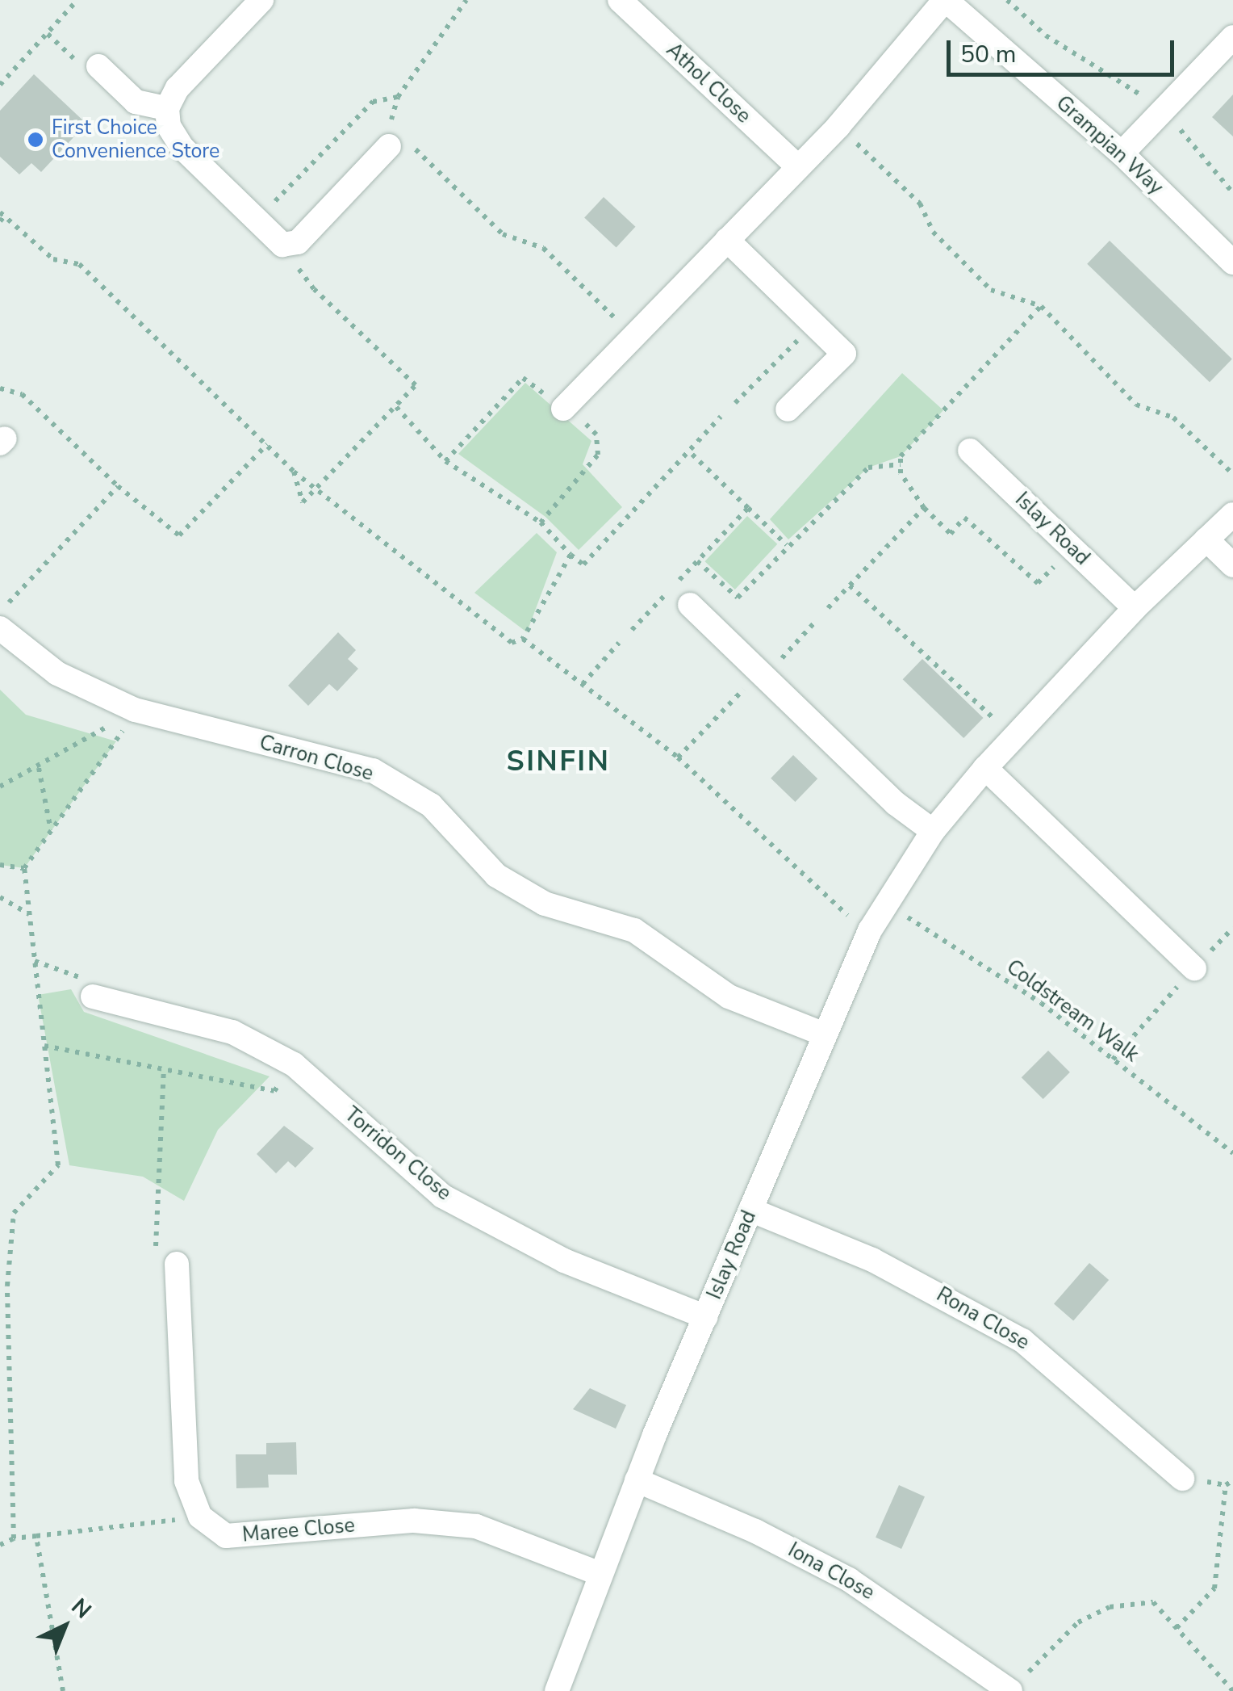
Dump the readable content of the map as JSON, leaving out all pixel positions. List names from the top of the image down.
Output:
{
  "streets": {
    "street": [
      "Athol Close",
      "Grampian Way",
      "Islay Road",
      "Carron Close",
      "Torridon Close",
      "Rona Close",
      "Maree Close",
      "Iona Close"
    ],
    "path": ["Coldstream Walk"]
  },
  "crossings": [
    ["Islay Road", "Carron Close"],
    ["Islay Road", "Coldstream Walk"],
    ["Islay Road", "Torridon Close"],
    ["Islay Road", "Rona Close"],
    ["Islay Road", "Maree Close"],
    ["Islay Road", "Iona Close"]
  ],
  "districts": ["SINFIN"],
  "places": ["First Choice Convenience Store"],
  "scale_bar": "50 m",
  "north": "top right"
}
